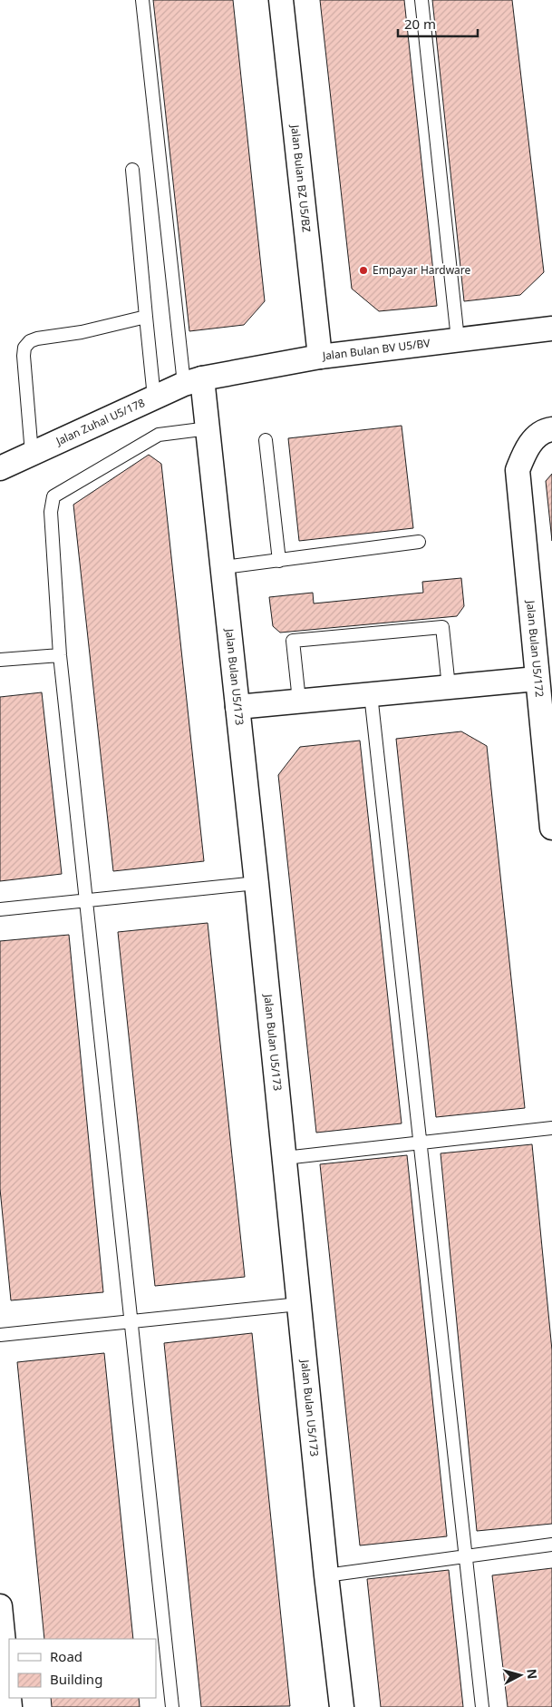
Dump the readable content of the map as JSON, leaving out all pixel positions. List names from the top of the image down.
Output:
{
  "streets": {
    "street": [
      "Jalan Bulan BZ U5/BZ",
      "Jalan Bulan BV U5/BV",
      "Jalan Zuhal U5/178",
      "Jalan Bulan U5/172",
      "Jalan Bulan U5/173"
    ]
  },
  "crossings": [
    ["Jalan Bulan BZ U5/BZ", "Jalan Bulan BV U5/BV"],
    ["Jalan Bulan BV U5/BV", "Jalan Zuhal U5/178"],
    ["Jalan Bulan BV U5/BV", "Jalan Bulan U5/173"],
    ["Jalan Zuhal U5/178", "Jalan Bulan U5/173"]
  ],
  "places": ["Empayar Hardware"],
  "legend": ["Road", "Building"],
  "scale_bar": "20 m",
  "north": "right"
}
